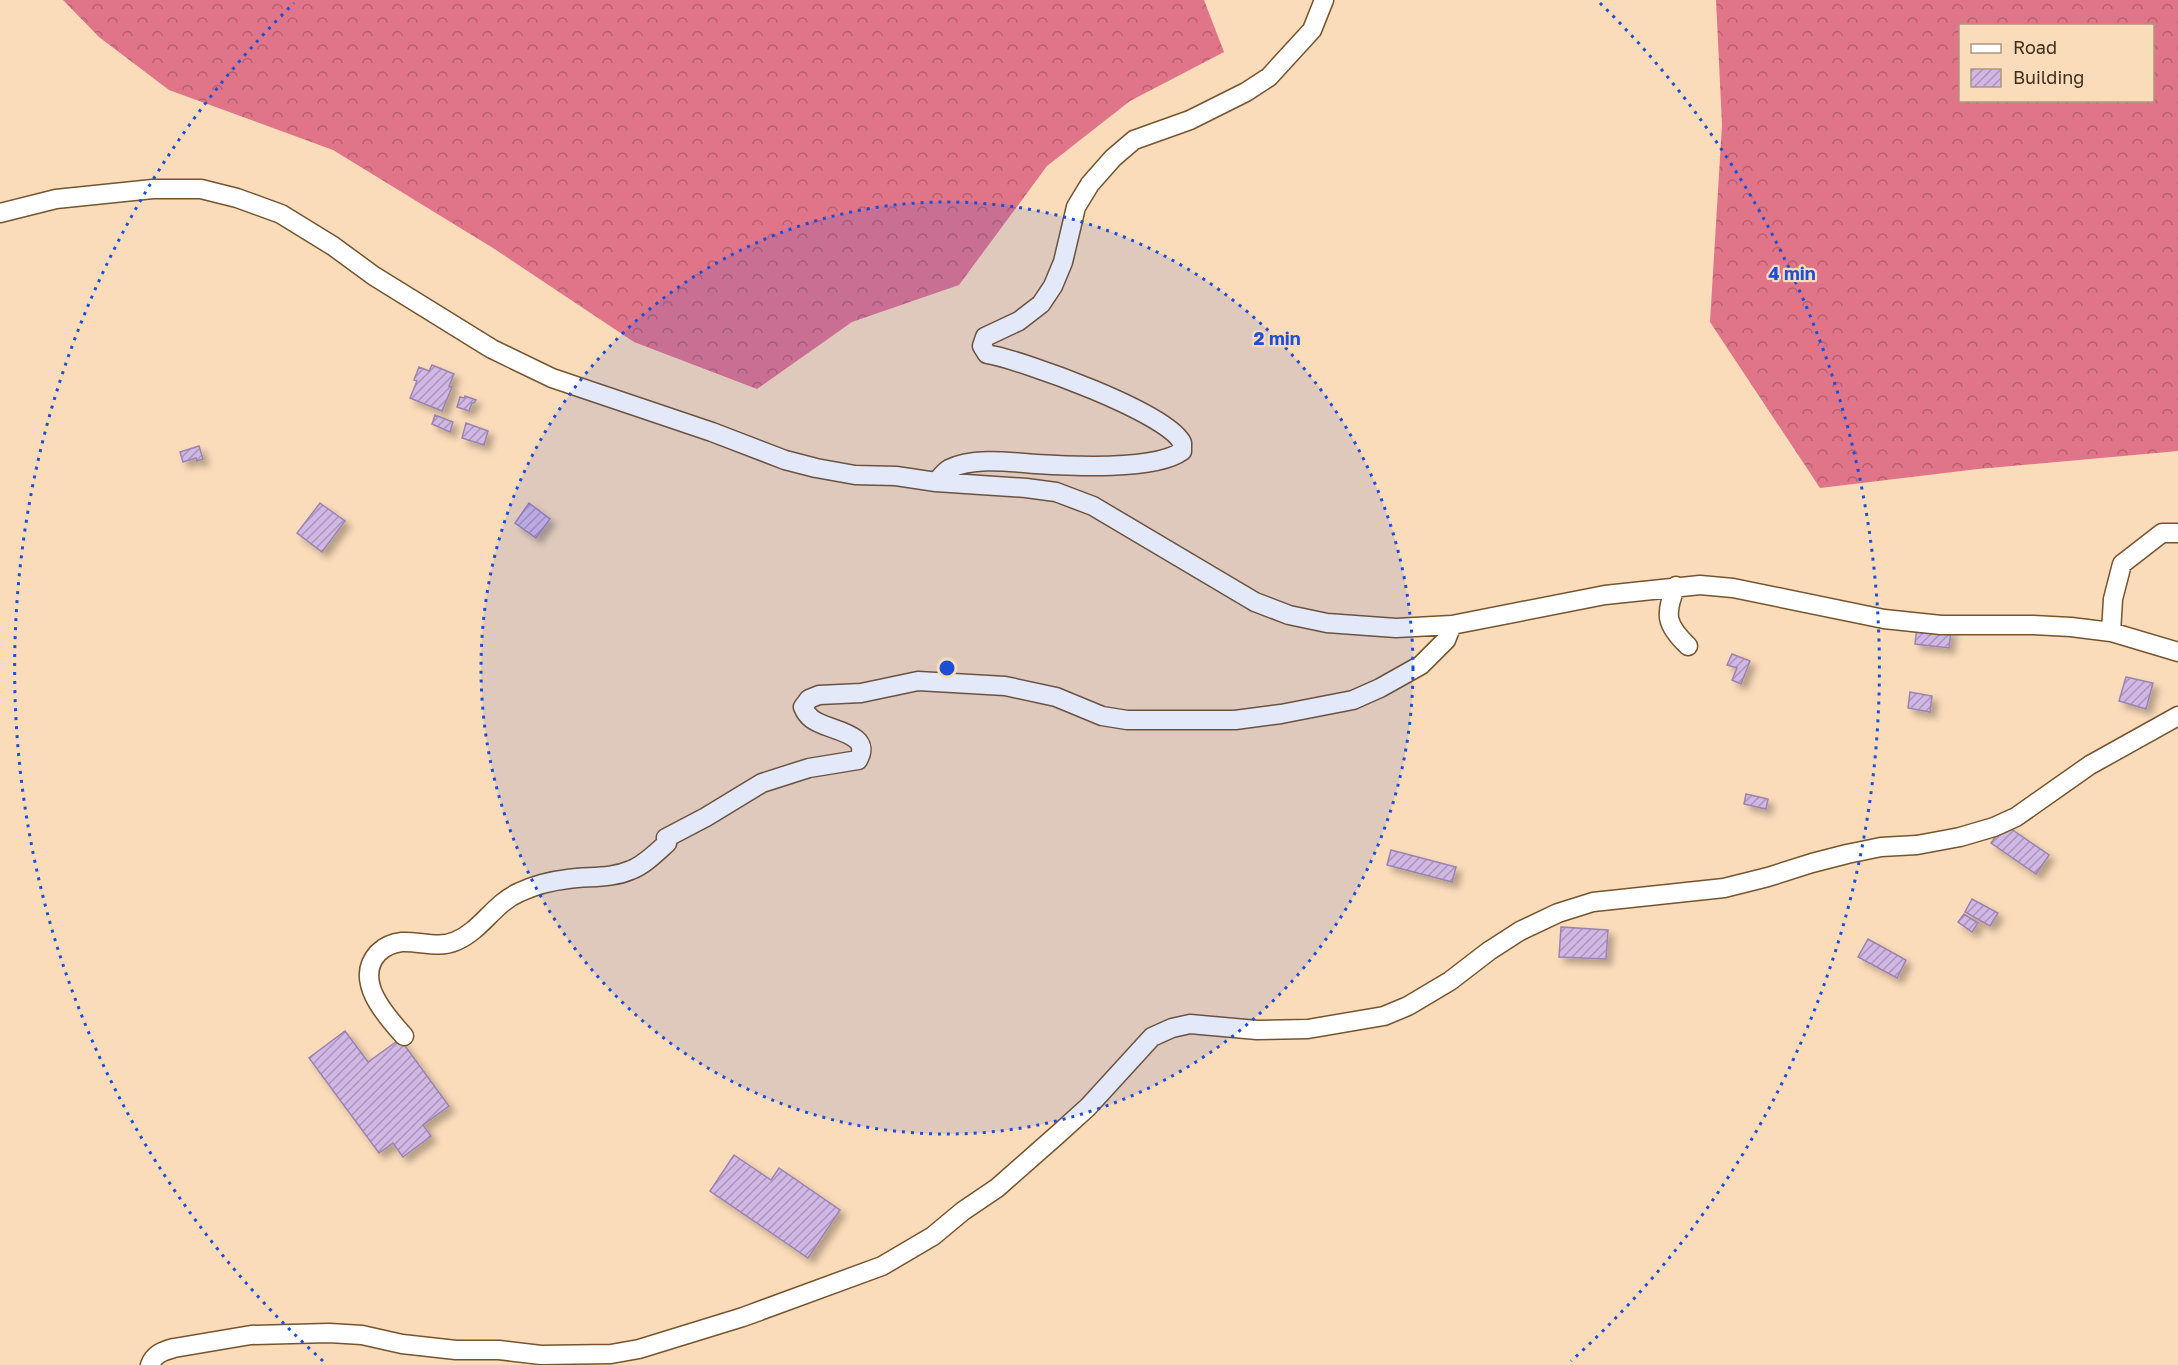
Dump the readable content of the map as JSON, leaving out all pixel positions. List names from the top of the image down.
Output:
{
  "legend": ["Road", "Building"],
  "rings": ["4 min", "2 min"]
}
